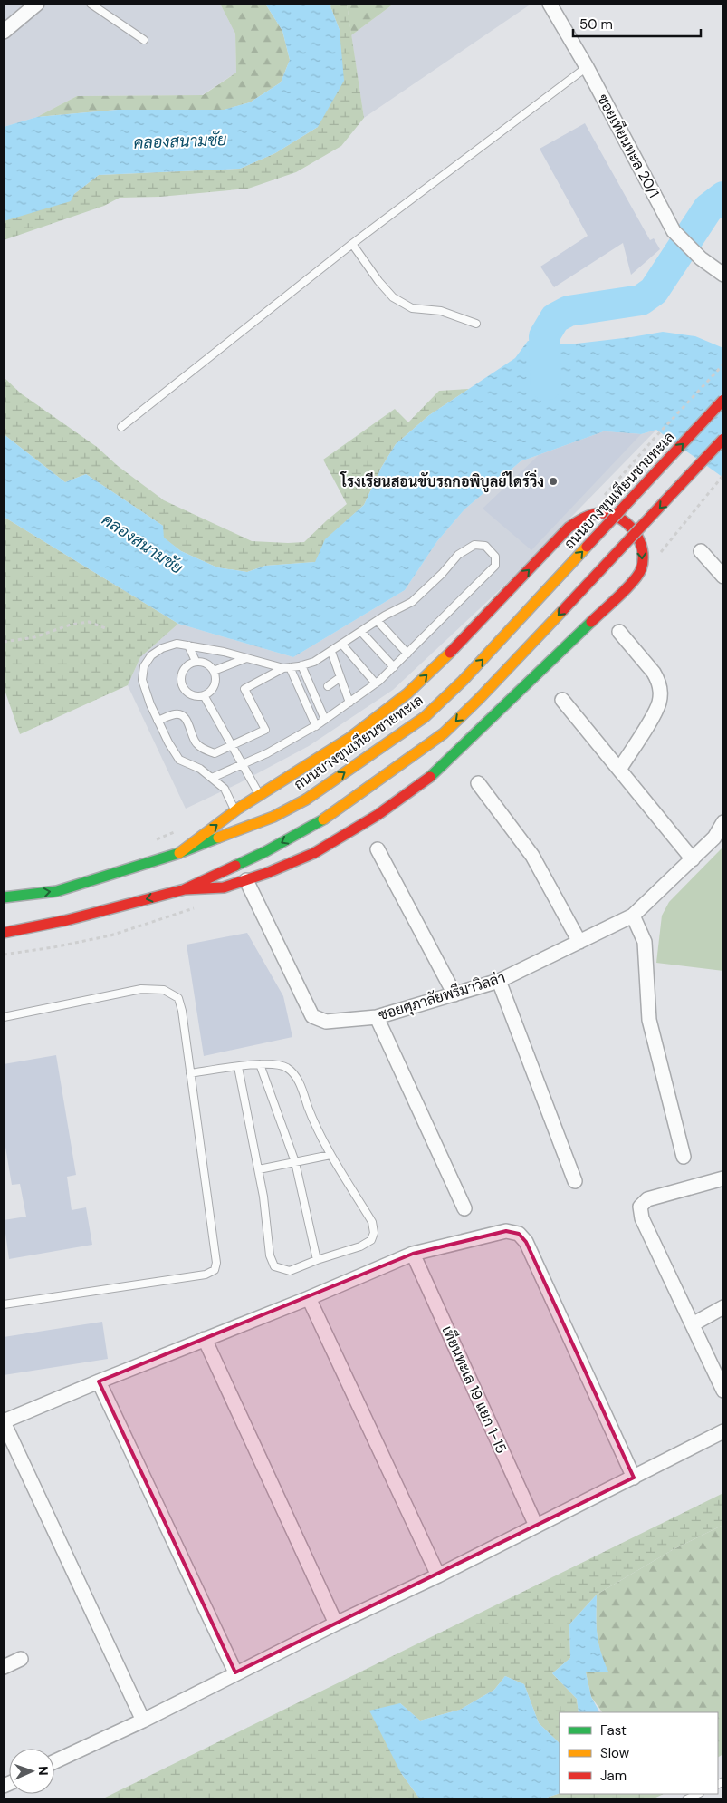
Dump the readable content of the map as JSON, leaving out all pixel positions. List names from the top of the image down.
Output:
{
  "streets": {
    "main road": ["ถนนบางขุนเทียนชายทะเล"],
    "street": ["ซอยเทียนทะล 20/1", "ซอยศุภาลัยพรีมาวิลล่า", "เทียนทะเล 19 แยก 1-15"]
  },
  "water": ["คลองสนามชัย"],
  "places": ["โรงเรียนสอนขับรถกอพิบูลย์ไดร์วิ่ง"],
  "legend": ["Fast", "Slow", "Jam"],
  "scale_bar": "50 m",
  "north": "right"
}
